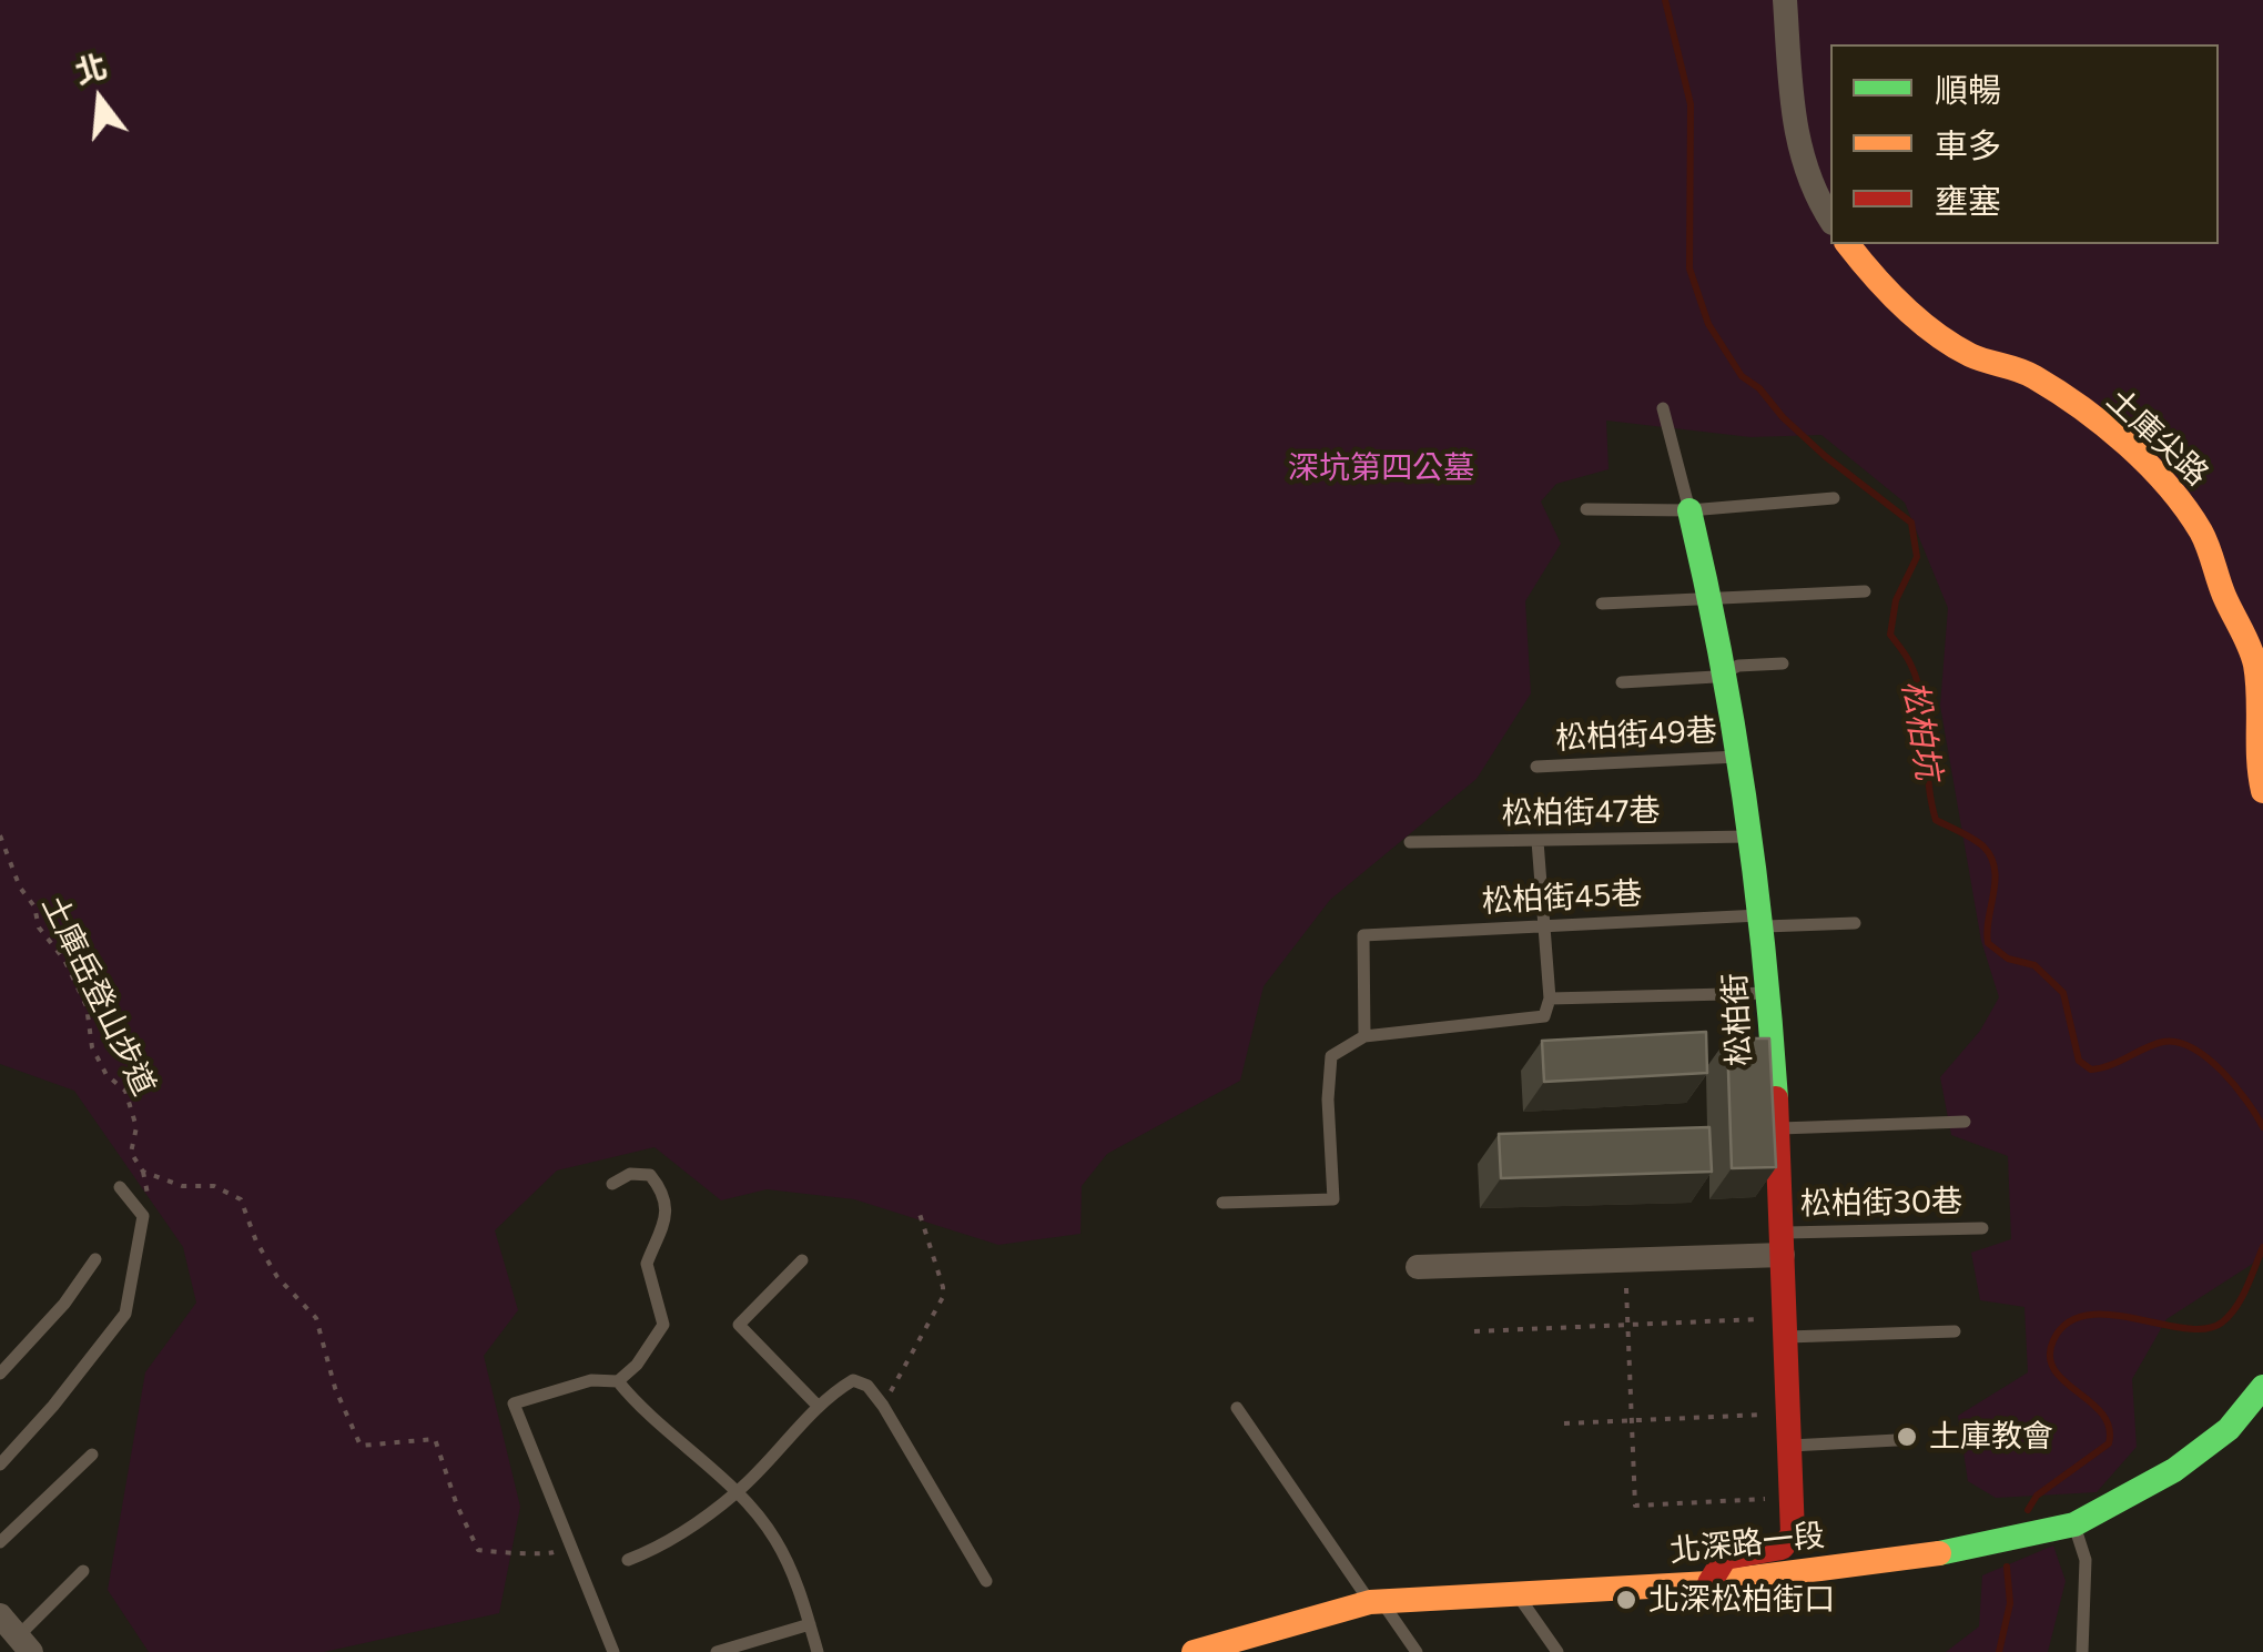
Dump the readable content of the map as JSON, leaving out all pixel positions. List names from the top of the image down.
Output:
{
  "streets": {
    "street": ["土庫尖路", "松柏街", "北深路一段"],
    "lane": [
      "松柏街49巷",
      "松柏街47巷",
      "松柏街45巷",
      "松柏街30巷"
    ],
    "path": ["土庫岳登山步道"]
  },
  "crossings": [
    ["松柏街49巷", "松柏街"],
    ["松柏街47巷", "松柏街"],
    ["松柏街45巷", "松柏街"],
    ["松柏街", "松柏街30巷"],
    ["松柏街", "北深路一段"]
  ],
  "water": ["松柏坑"],
  "parks": ["深坑第四公墓"],
  "places": ["土庫教會", "北深松柏街口"],
  "legend": ["順暢", "車多", "壅塞"],
  "north": "top"
}
